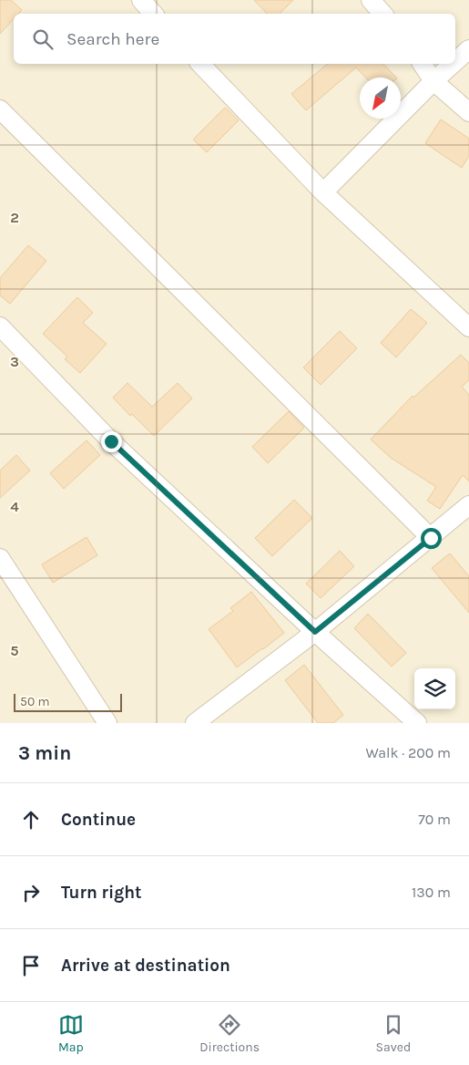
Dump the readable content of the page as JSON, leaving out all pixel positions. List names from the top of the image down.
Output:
{
  "scale_bar": "50 m",
  "north": "bottom left",
  "page": {
    "search": "Search here",
    "scale": "50 m",
    "heading": ["3 min", "Walk · 200 m"],
    "list": [
      ["Continue", "70 m"],
      ["Turn right", "130 m"],
      "Arrive at destination"
    ],
    "nav": ["Map", "Directions", "Saved"]
  },
  "grid": {
    "rows": [
      "2",
      "3",
      "4",
      "5"
    ]
  }
}
